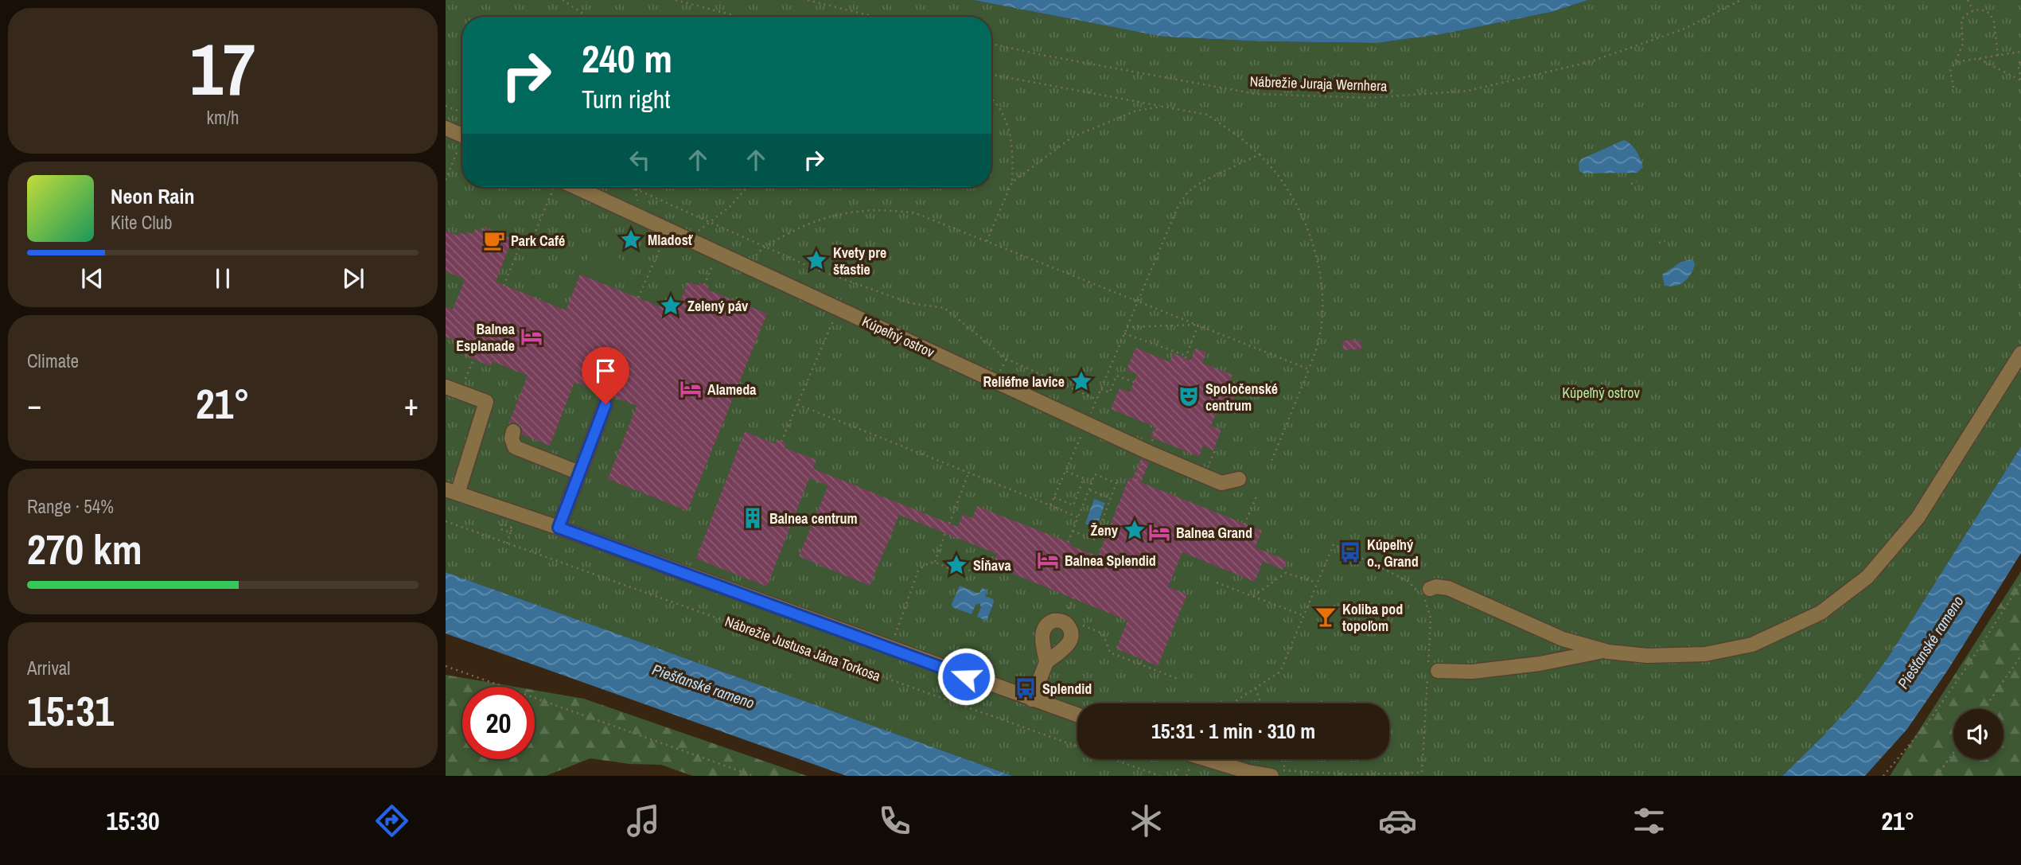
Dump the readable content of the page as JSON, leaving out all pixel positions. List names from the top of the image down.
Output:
{
  "streets": {
    "street": ["Kúpeľný ostrov"],
    "path": ["Nábrežie Juraja Wernhera", "Nábrežie Justusa Jána Torkosa"]
  },
  "water": ["Piešťanské rameno"],
  "parks": ["Kúpeľný ostrov"],
  "places": {
    "place": [
      "Mladosť",
      "Kvety pre šťastie",
      "Zelený páv",
      "Reliéfne lavice",
      "Ženy",
      "Sĺňava"
    ],
    "cafe": ["Park Café"],
    "hotel": [
      "Balnea Esplanade",
      "Alameda",
      "Balnea Grand",
      "Balnea Splendid"
    ],
    "theatre": ["Spoločenské centrum"],
    "building": ["Balnea centrum"],
    "bus stop": ["Kúpeľný o., Grand", "Splendid"],
    "bar": ["Koliba pod topoľom"]
  },
  "page": {
    "tile": [
      ["17", "km/h"],
      "Climate",
      ["Range · 54%", "270 km"],
      ["Arrival", "15:31"]
    ],
    "turn": ["240 m", "Turn right"],
    "song": ["Neon Rain", "Kite Club"],
    "heat": ["−", "21°", "+"],
    "limit": "20",
    "trip": "15:31 · 1 min · 310 m",
    "tabs": ["15:30", "21°"]
  }
}
